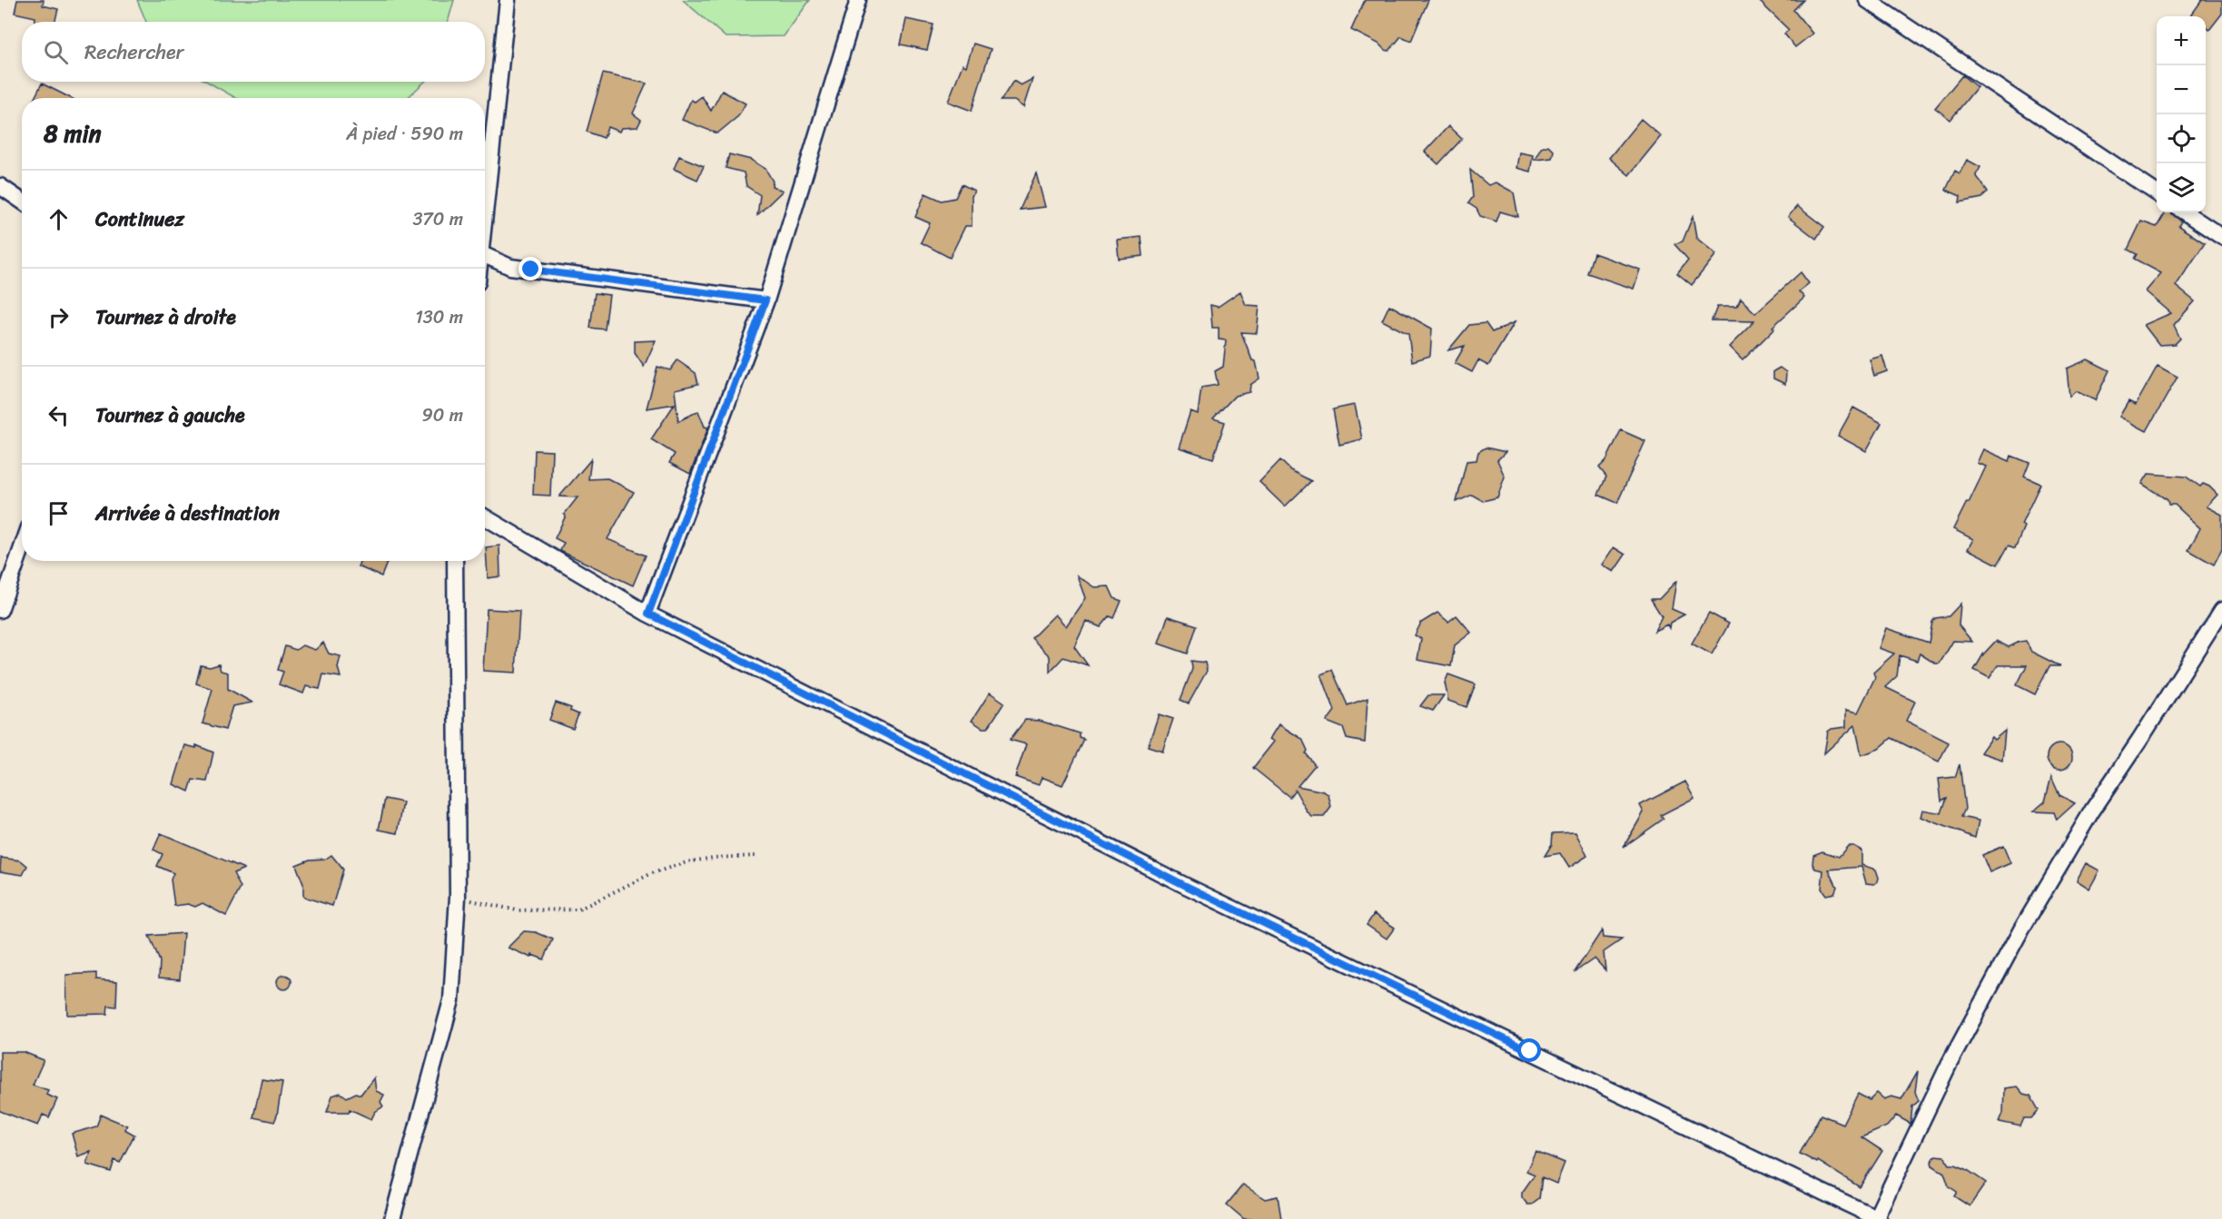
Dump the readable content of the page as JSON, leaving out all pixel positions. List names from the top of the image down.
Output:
{
  "page": {
    "map_buttons": ["+", "−"],
    "search": "Rechercher",
    "heading": ["8 min", "À pied · 590 m"],
    "list": [
      ["Continuez", "370 m"],
      ["Tournez à droite", "130 m"],
      ["Tournez à gauche", "90 m"],
      "Arrivée à destination"
    ]
  }
}
